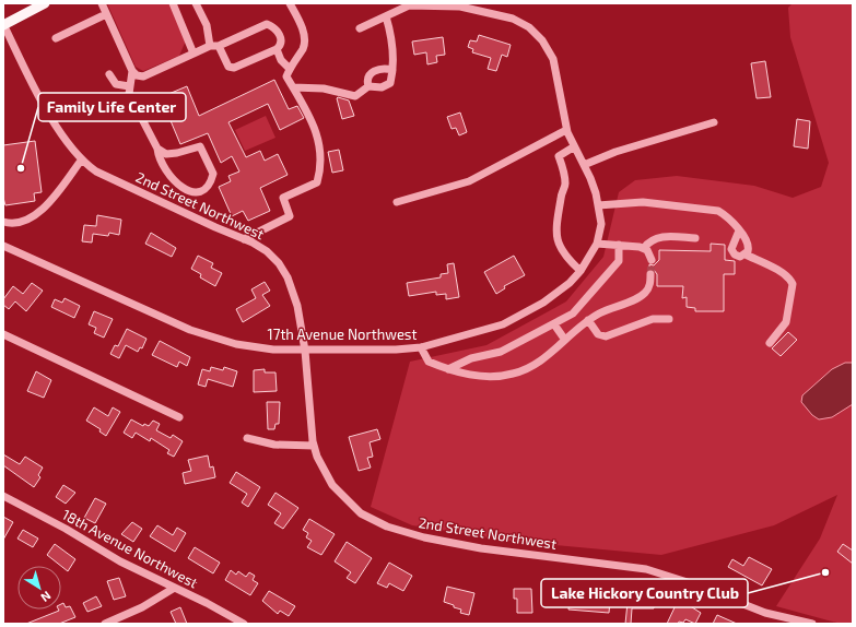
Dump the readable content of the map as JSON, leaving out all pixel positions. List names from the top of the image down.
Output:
{
  "streets": {
    "street": ["2nd Street Northwest", "17th Avenue Northwest", "18th Avenue Northwest"]
  },
  "crossings": [
    ["2nd Street Northwest", "17th Avenue Northwest"]
  ],
  "places": ["Family Life Center", "Lake Hickory Country Club"],
  "north": "bottom right"
}
